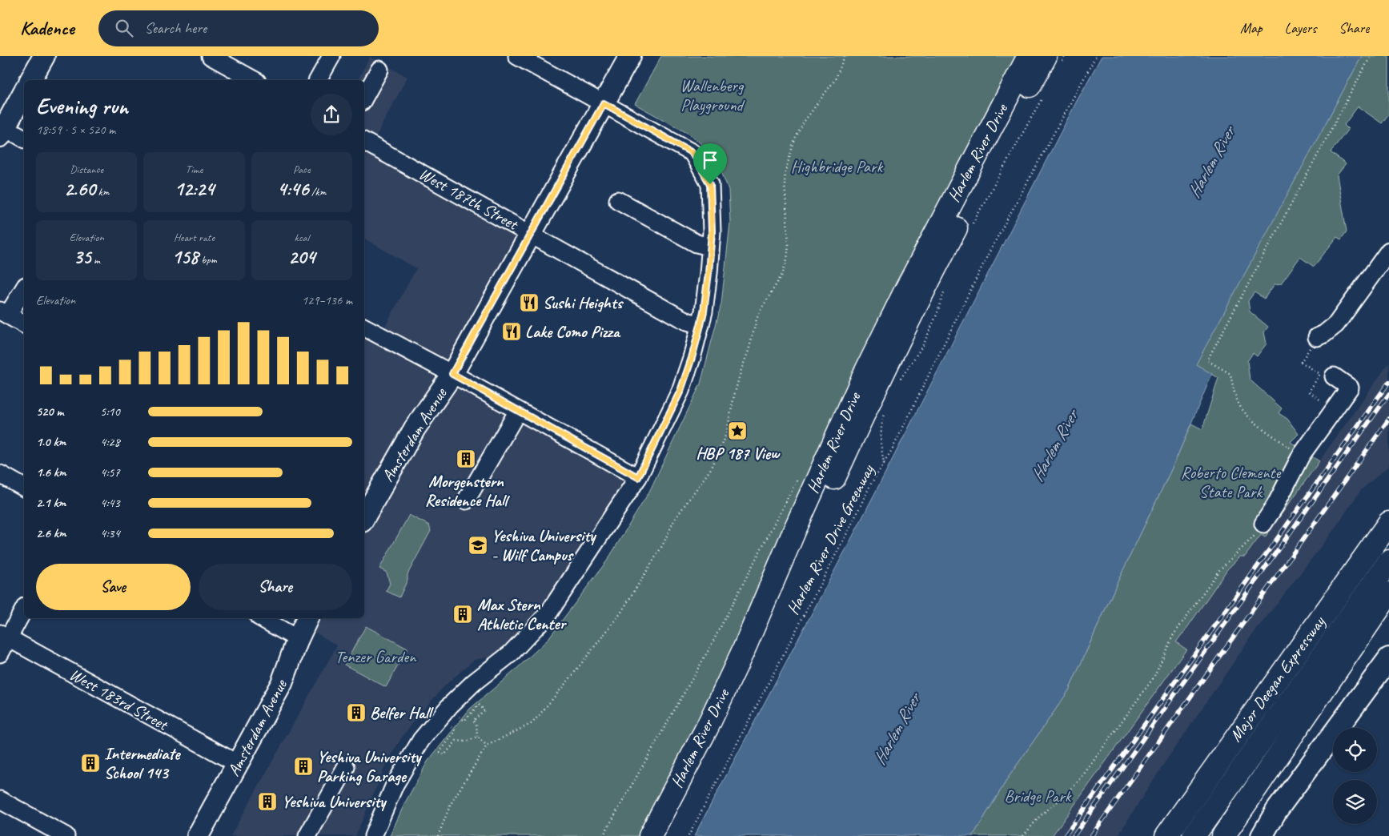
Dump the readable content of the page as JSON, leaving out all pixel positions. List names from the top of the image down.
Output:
{
  "streets": {
    "highway": ["Harlem River Drive", "Major Deegan Expressway"],
    "main road": ["Amsterdam Avenue"],
    "street": ["West 187th Street", "West 183rd Street"],
    "path": ["Harlem River Drive Greenway"]
  },
  "crossings": [
    ["West 187th Street", "Amsterdam Avenue"],
    ["Amsterdam Avenue", "West 183rd Street"]
  ],
  "water": ["Harlem River"],
  "parks": [
    "Wallenberg Playground",
    "Highbridge Park",
    "Roberto Clemente State Park",
    "Tenzer Garden",
    "Bridge Park"
  ],
  "places": {
    "restaurant": ["Sushi Heights", "Lake Como Pizza"],
    "place": ["HBP 187 View"],
    "building": [
      "Morgenstern Residence Hall",
      "Max Stern Athletic Center",
      "Belfer Hall",
      "Intermediate School 143",
      "Yeshiva University Parking Garage",
      "Yeshiva University"
    ],
    "school or university": ["Yeshiva University - Wilf Campus"]
  },
  "page": {
    "header": "Kadence",
    "search": "Search here",
    "nav": ["Map", "Layers", "Share"],
    "heading": ["Evening run", "18:59 · 5 × 520 m"],
    "stats": [
      ["Distance", "2.60 km"],
      ["Time", "12:24"],
      ["Pace", "4:46 /km"],
      ["Elevation", "35 m"],
      ["Heart rate", "158 bpm"],
      ["kcal", "204"]
    ],
    "chart": ["Elevation", "129–136 m"],
    "list": [
      {
        "name": "520 m",
        "note": "5:10"
      },
      {
        "name": "1.0 km",
        "note": "4:28"
      },
      {
        "name": "1.6 km",
        "note": "4:57"
      },
      {
        "name": "2.1 km",
        "note": "4:43"
      },
      {
        "name": "2.6 km",
        "note": "4:34"
      }
    ],
    "buttons": ["Save", "Share"]
  }
}
